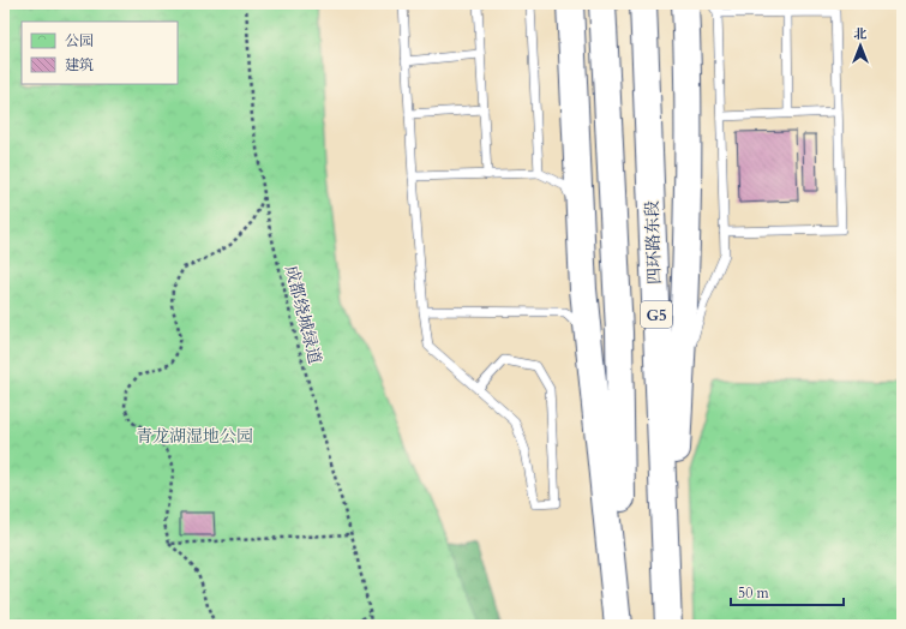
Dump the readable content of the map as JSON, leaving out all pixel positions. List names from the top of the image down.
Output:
{
  "streets": {
    "highway": ["四环路东段", "G5"],
    "path": ["成都绕城绿道"]
  },
  "parks": ["青龙湖湿地公园"],
  "legend": ["公园", "建筑"],
  "scale_bar": "50 m",
  "north": "top"
}
